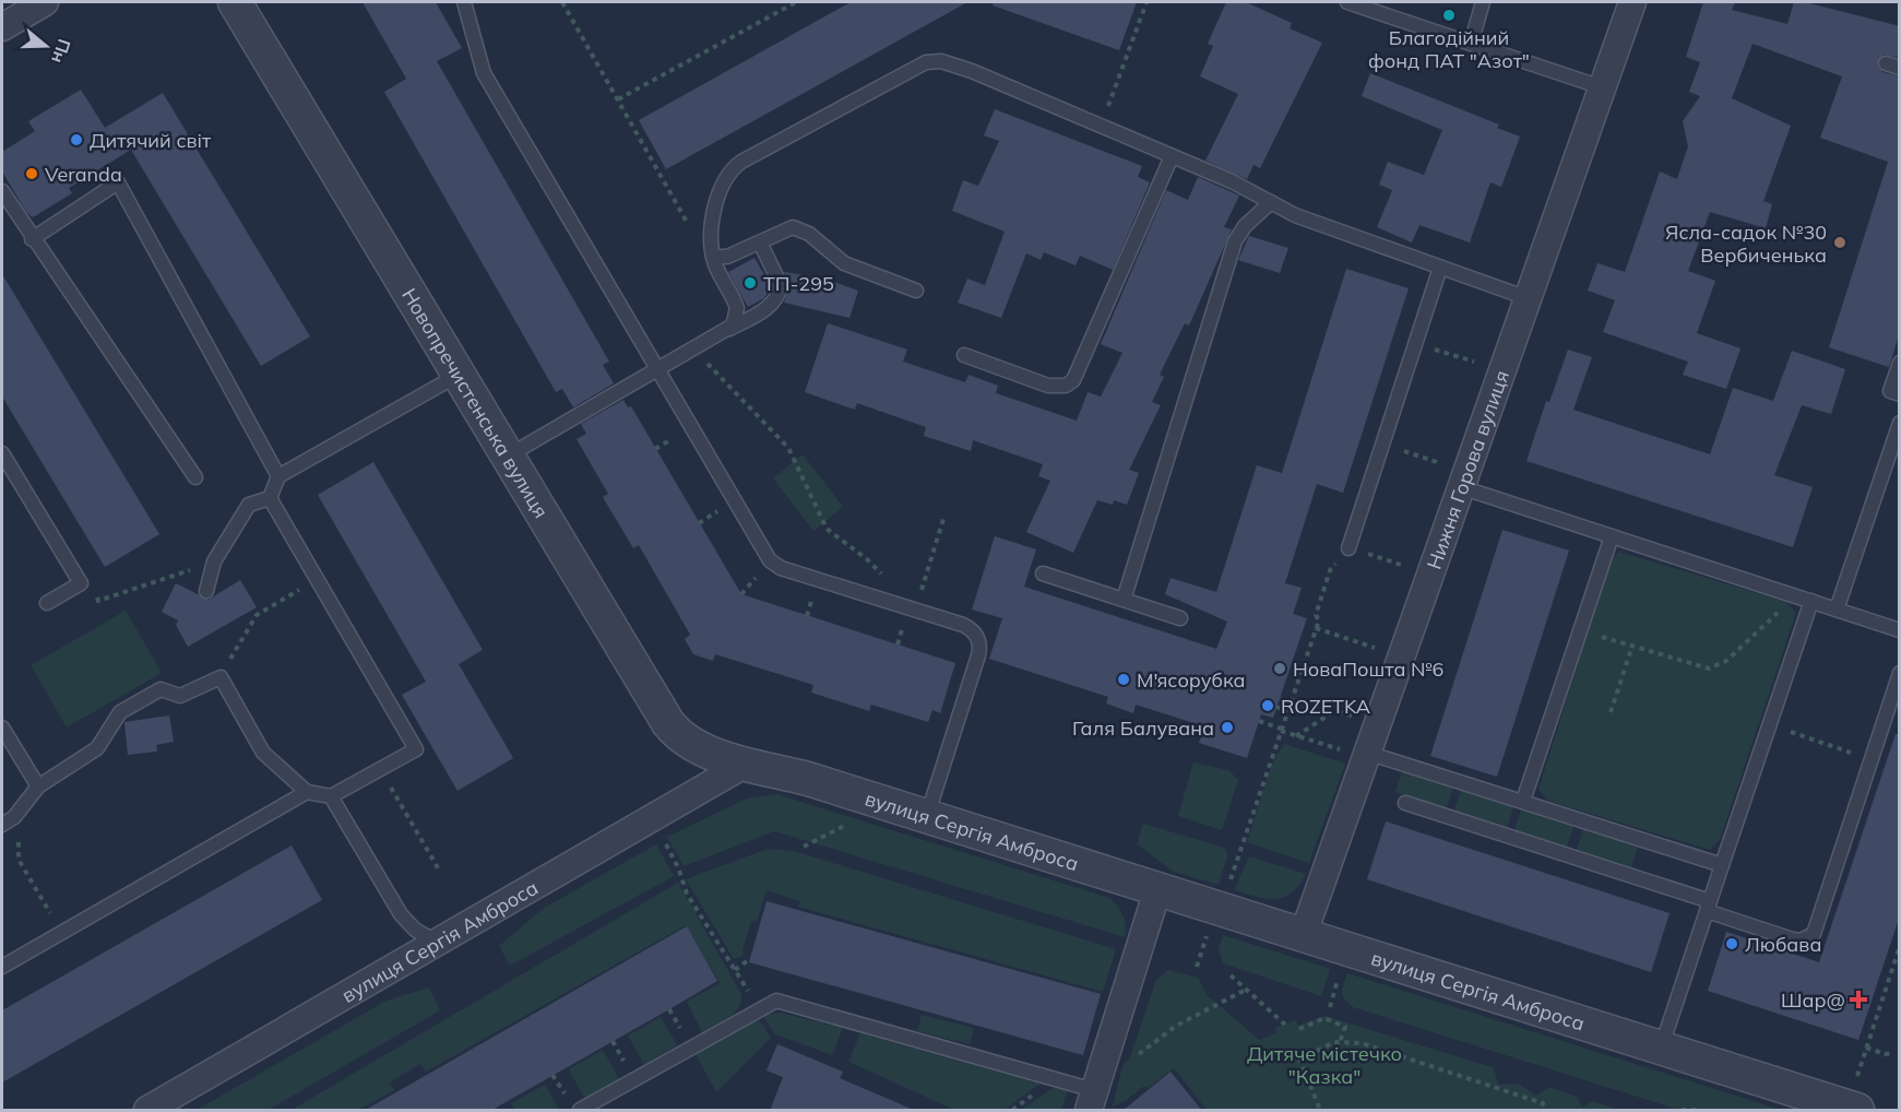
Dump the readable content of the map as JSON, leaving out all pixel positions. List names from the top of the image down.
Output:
{
  "streets": {
    "street": ["Новопречистенська вулиця", "Нижня Горова вулиця", "вулиця Сергія Амброса"]
  },
  "crossings": [
    ["Новопречистенська вулиця", "вулиця Сергія Амброса"],
    ["Нижня Горова вулиця", "вулиця Сергія Амброса"]
  ],
  "parks": ["Дитяче містечко \"Казка\""],
  "places": {
    "other": [
      "Благодійний фонд ПАТ \"Азот\"",
      "Дитячий світ",
      "Veranda",
      "Ясла-садок №30 Вербиченька",
      "ТП-295",
      "НоваПошта №6",
      "М'ясорубка",
      "ROZETKA",
      "Галя Балувана",
      "Любава"
    ],
    "health": ["Шар@"]
  },
  "north": "right"
}
